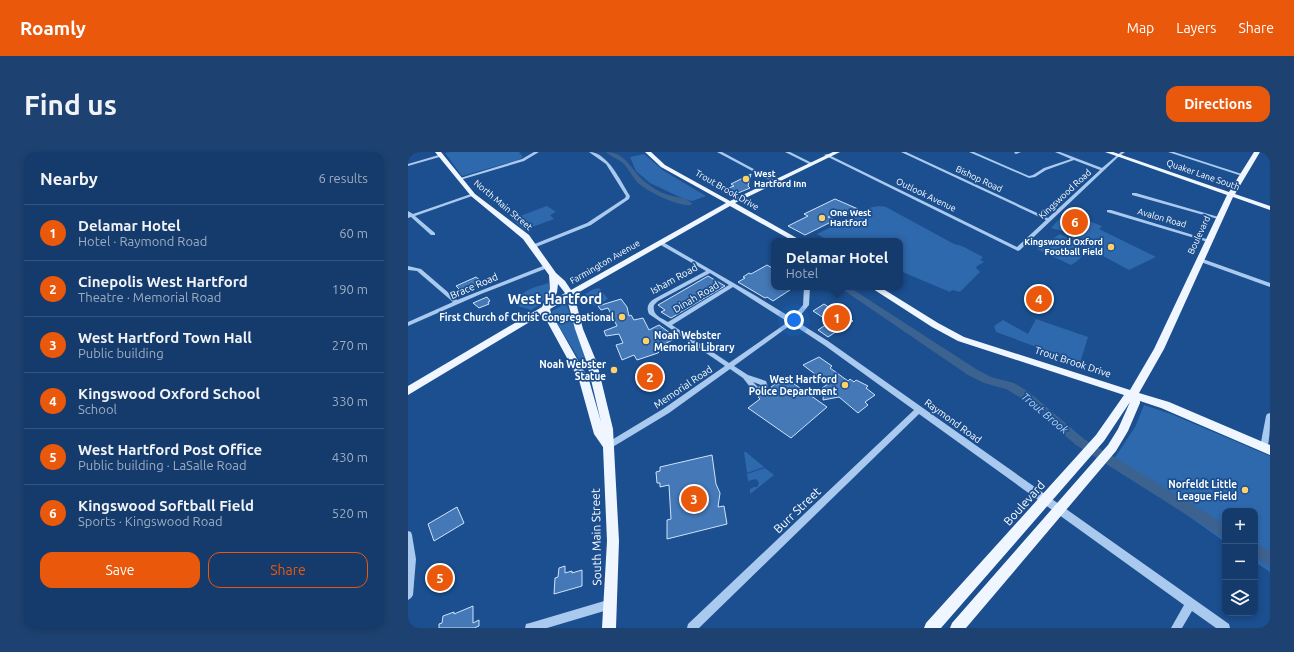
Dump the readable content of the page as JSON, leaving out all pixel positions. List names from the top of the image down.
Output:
{
  "streets": {
    "main road": [
      "Quaker Lane South",
      "Trout Brook Drive",
      "North Main Street",
      "Boulevard",
      "Farmington Avenue",
      "South Main Street"
    ],
    "street": [
      "Bishop Road",
      "Kingswood Road",
      "Outlook Avenue",
      "Avalon Road",
      "Isham Road",
      "Brace Road",
      "Dinah Road",
      "Memorial Road",
      "Raymond Road",
      "Burr Street"
    ]
  },
  "crossings": [
    ["Quaker Lane South", "Kingswood Road"],
    ["Quaker Lane South", "Boulevard"],
    ["Bishop Road", "Kingswood Road"],
    ["Trout Brook Drive", "Boulevard"],
    ["Trout Brook Drive", "Farmington Avenue"],
    ["Kingswood Road", "Outlook Avenue"],
    ["Outlook Avenue", "Farmington Avenue"],
    ["North Main Street", "Farmington Avenue"],
    ["North Main Street", "Brace Road"],
    ["North Main Street", "South Main Street"],
    ["Avalon Road", "Boulevard"],
    ["Boulevard", "Raymond Road"],
    ["Farmington Avenue", "Raymond Road"],
    ["Farmington Avenue", "South Main Street"],
    ["Isham Road", "Dinah Road"],
    ["Isham Road", "Memorial Road"],
    ["Isham Road", "Raymond Road"],
    ["Dinah Road", "Raymond Road"],
    ["Memorial Road", "Raymond Road"],
    ["Memorial Road", "South Main Street"],
    ["Raymond Road", "Burr Street"]
  ],
  "districts": ["West Hartford"],
  "water": ["Trout Brook"],
  "places": [
    "West Hartford Inn",
    "One West Hartford",
    "Kingswood Oxford Football Field",
    "First Church of Christ Congregational",
    "Noah Webster Memorial Library",
    "Noah Webster Statue",
    "West Hartford Police Department",
    "Norfeldt Little League Field"
  ],
  "page": {
    "header": "Roamly",
    "nav": ["Map", "Layers", "Share"],
    "buttons": [
      "Directions",
      ["Save", "Share"]
    ],
    "title": "Find us",
    "heading": ["Nearby", "6 results"],
    "list": [
      {
        "mark": "1",
        "name": "Delamar Hotel",
        "note": "Hotel · Raymond Road",
        "value": "60 m"
      },
      {
        "mark": "2",
        "name": "Cinepolis West Hartford",
        "note": "Theatre · Memorial Road",
        "value": "190 m"
      },
      {
        "mark": "3",
        "name": "West Hartford Town Hall",
        "note": "Public building",
        "value": "270 m"
      },
      {
        "mark": "4",
        "name": "Kingswood Oxford School",
        "note": "School",
        "value": "330 m"
      },
      {
        "mark": "5",
        "name": "West Hartford Post Office",
        "note": "Public building · LaSalle Road",
        "value": "430 m"
      },
      {
        "mark": "6",
        "name": "Kingswood Softball Field",
        "note": "Sports · Kingswood Road",
        "value": "520 m"
      }
    ],
    "pins": [
      "6",
      "4",
      "1",
      "2",
      "3",
      "5"
    ],
    "popup": ["Delamar Hotel", "Hotel"],
    "map_buttons": ["+", "−"]
  }
}
